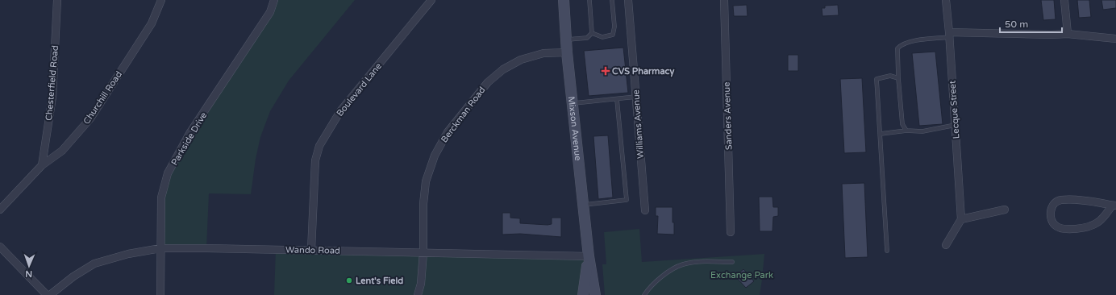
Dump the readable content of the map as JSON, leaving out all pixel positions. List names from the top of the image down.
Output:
{
  "streets": {
    "street": [
      "Chesterfield Road",
      "Boulevard Lane",
      "Churchill Road",
      "Lecque Street",
      "Berckman Road",
      "Sanders Avenue",
      "Williams Avenue",
      "Mixson Avenue",
      "Parkside Drive",
      "Wando Road"
    ]
  },
  "crossings": [
    ["Chesterfield Road", "Churchill Road"],
    ["Boulevard Lane", "Wando Road"],
    ["Berckman Road", "Mixson Avenue"],
    ["Berckman Road", "Wando Road"],
    ["Mixson Avenue", "Wando Road"],
    ["Parkside Drive", "Wando Road"]
  ],
  "parks": ["Exchange Park"],
  "places": {
    "health": ["CVS Pharmacy"],
    "other": ["Lent's Field"]
  },
  "scale_bar": "50 m",
  "north": "bottom"
}
